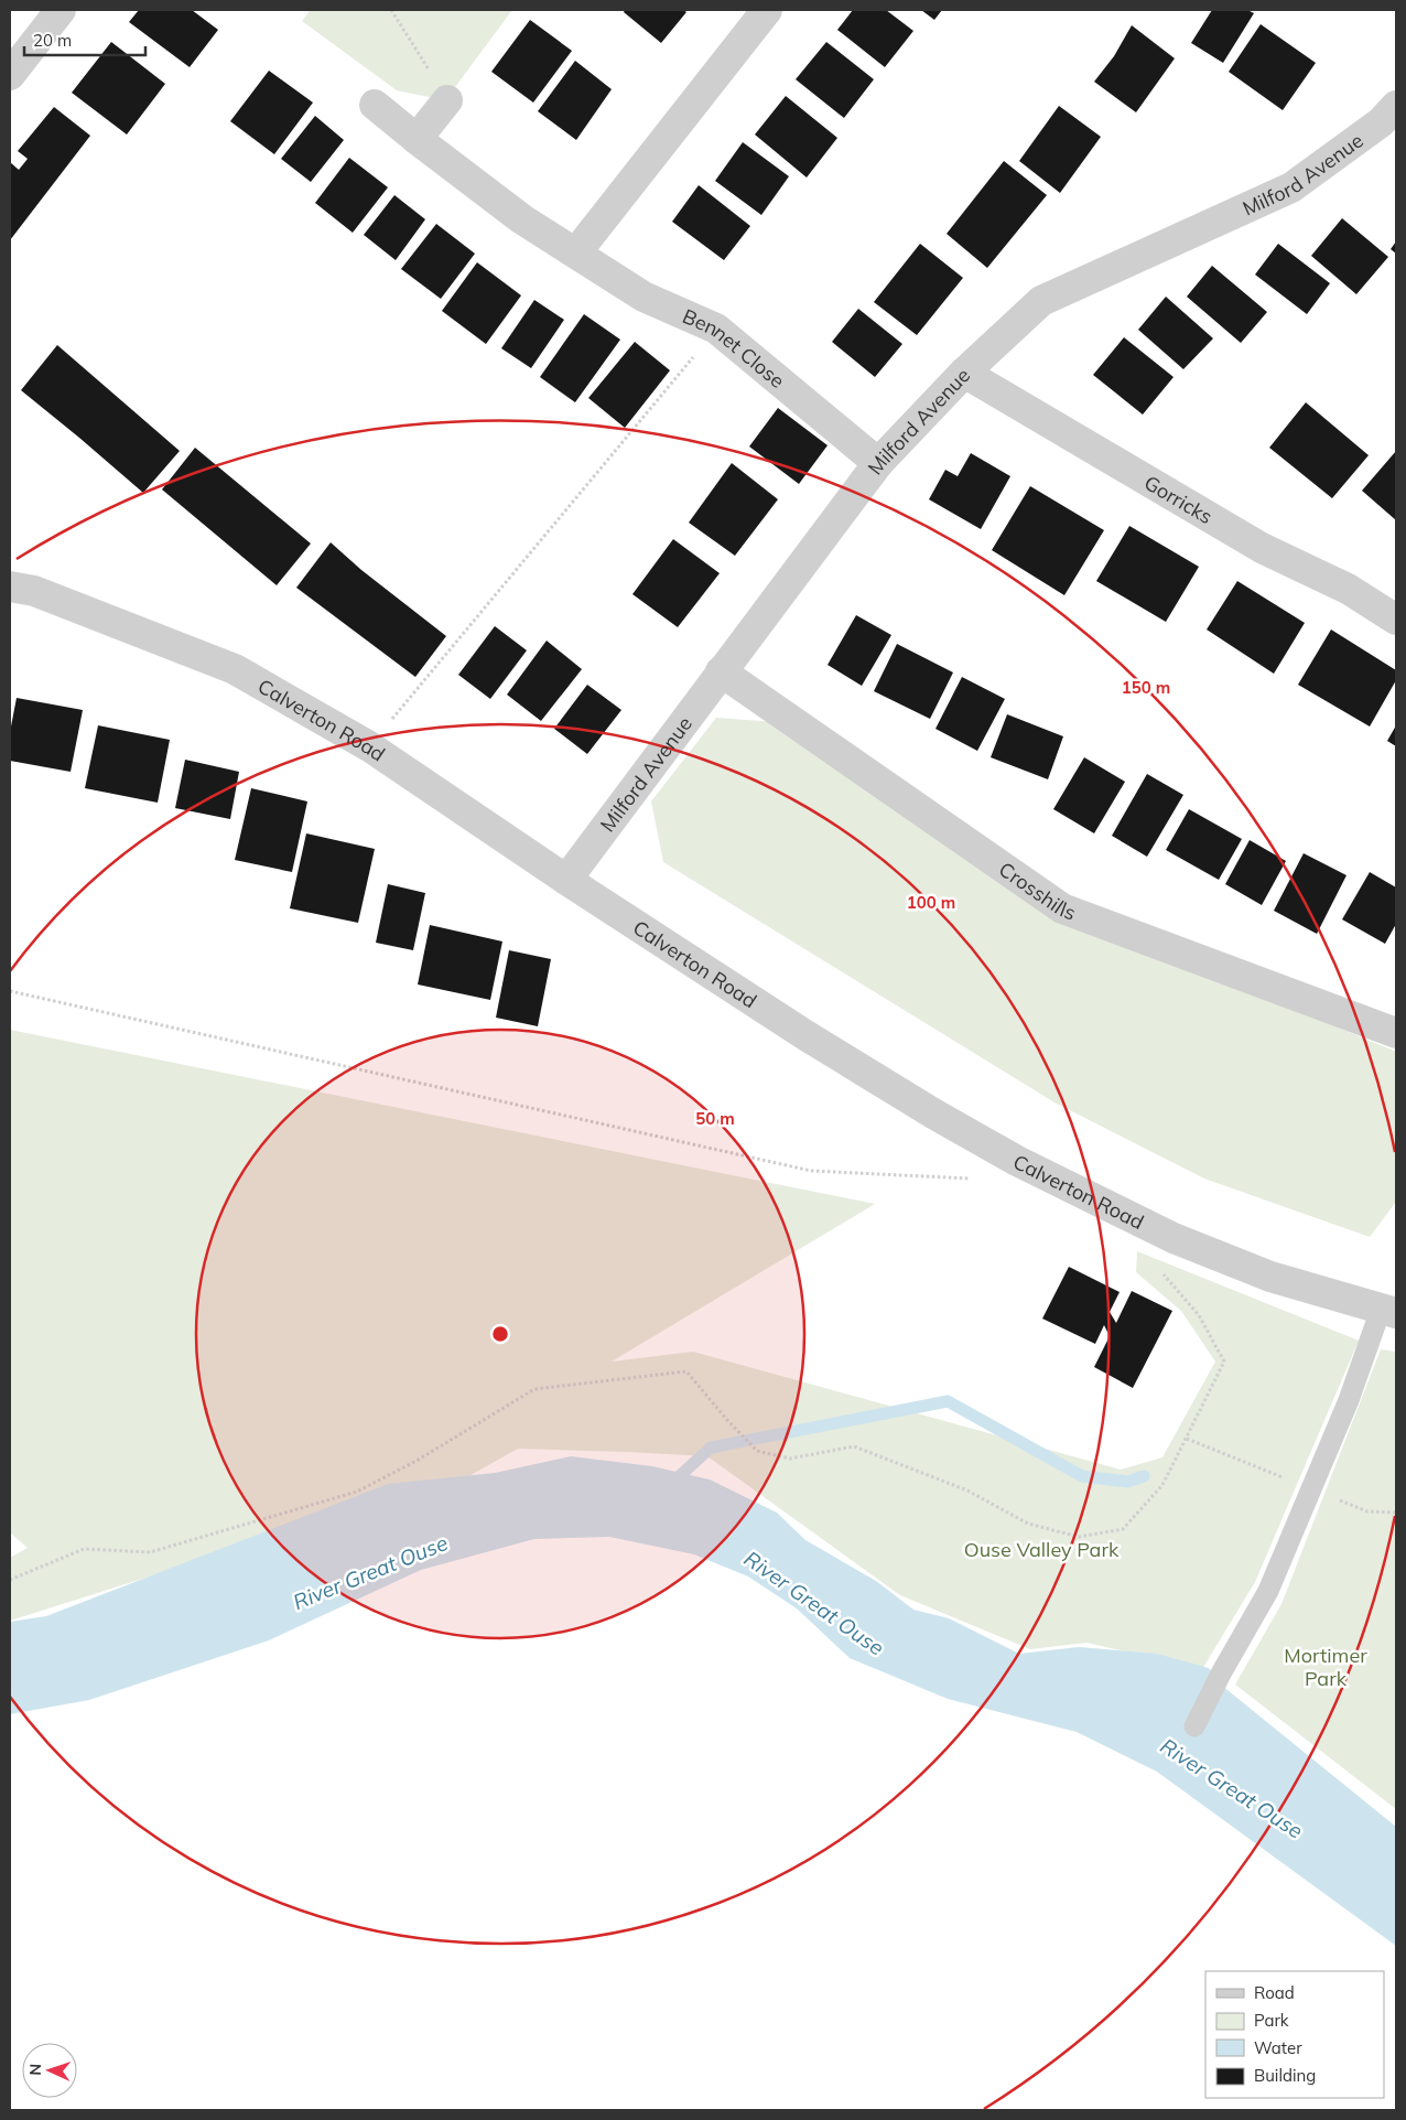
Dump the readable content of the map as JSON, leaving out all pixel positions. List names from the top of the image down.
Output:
{
  "streets": {
    "street": [
      "Milford Avenue",
      "Bennet Close",
      "Gorricks",
      "Calverton Road",
      "Crosshills"
    ]
  },
  "crossings": [
    ["Milford Avenue", "Bennet Close"],
    ["Milford Avenue", "Gorricks"],
    ["Milford Avenue", "Calverton Road"],
    ["Milford Avenue", "Crosshills"]
  ],
  "water": ["River Great Ouse"],
  "parks": ["Ouse Valley Park", "Mortimer Park"],
  "legend": [
    "Road",
    "Park",
    "Water",
    "Building"
  ],
  "scale_bar": "20 m",
  "north": "left",
  "rings": ["150 m", "100 m", "50 m"]
}
